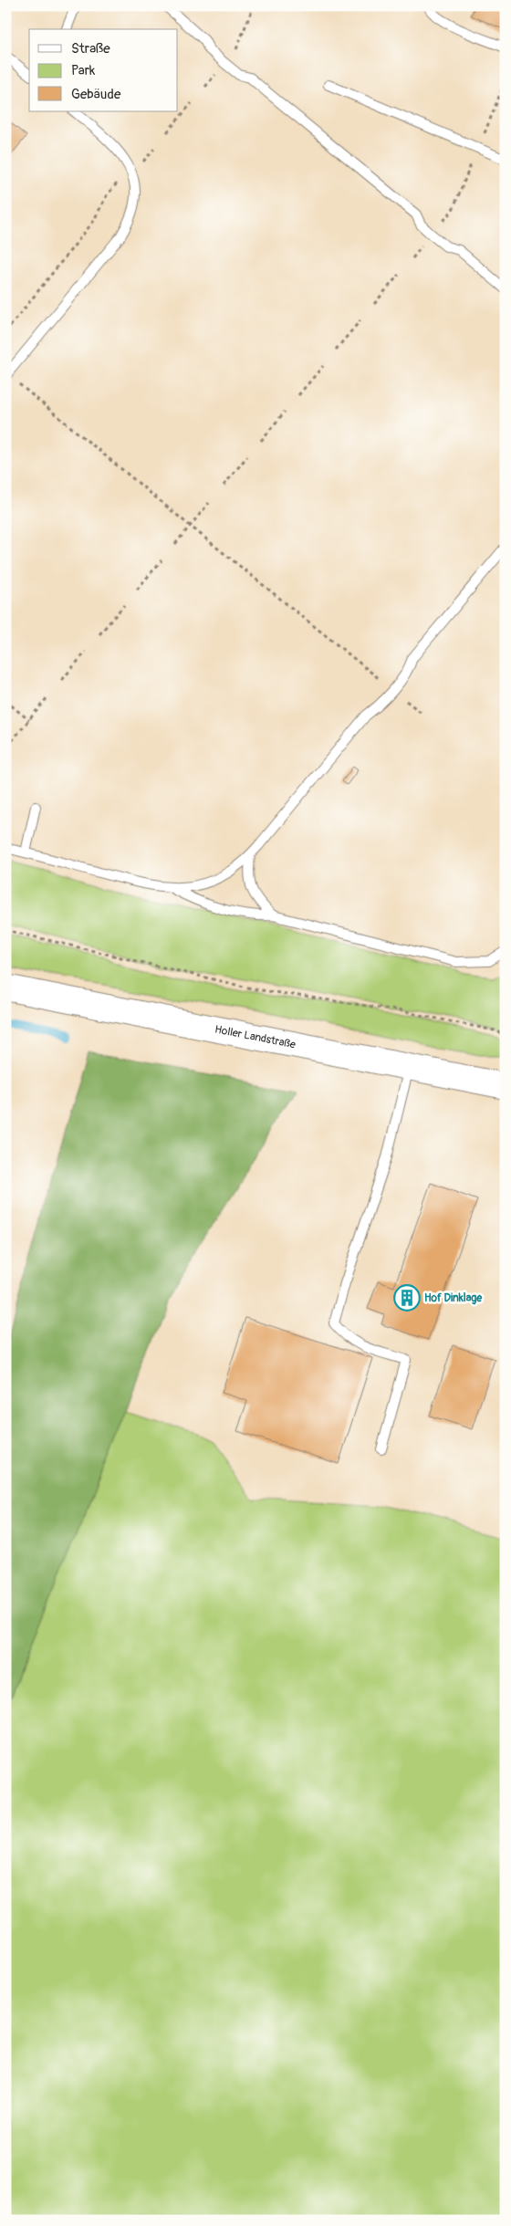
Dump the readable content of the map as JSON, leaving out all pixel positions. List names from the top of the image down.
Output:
{
  "streets": {
    "main road": ["Holler Landstraße"]
  },
  "places": {
    "building": ["Hof Dinklage"]
  },
  "legend": ["Straße", "Park", "Gebäude"]
}
